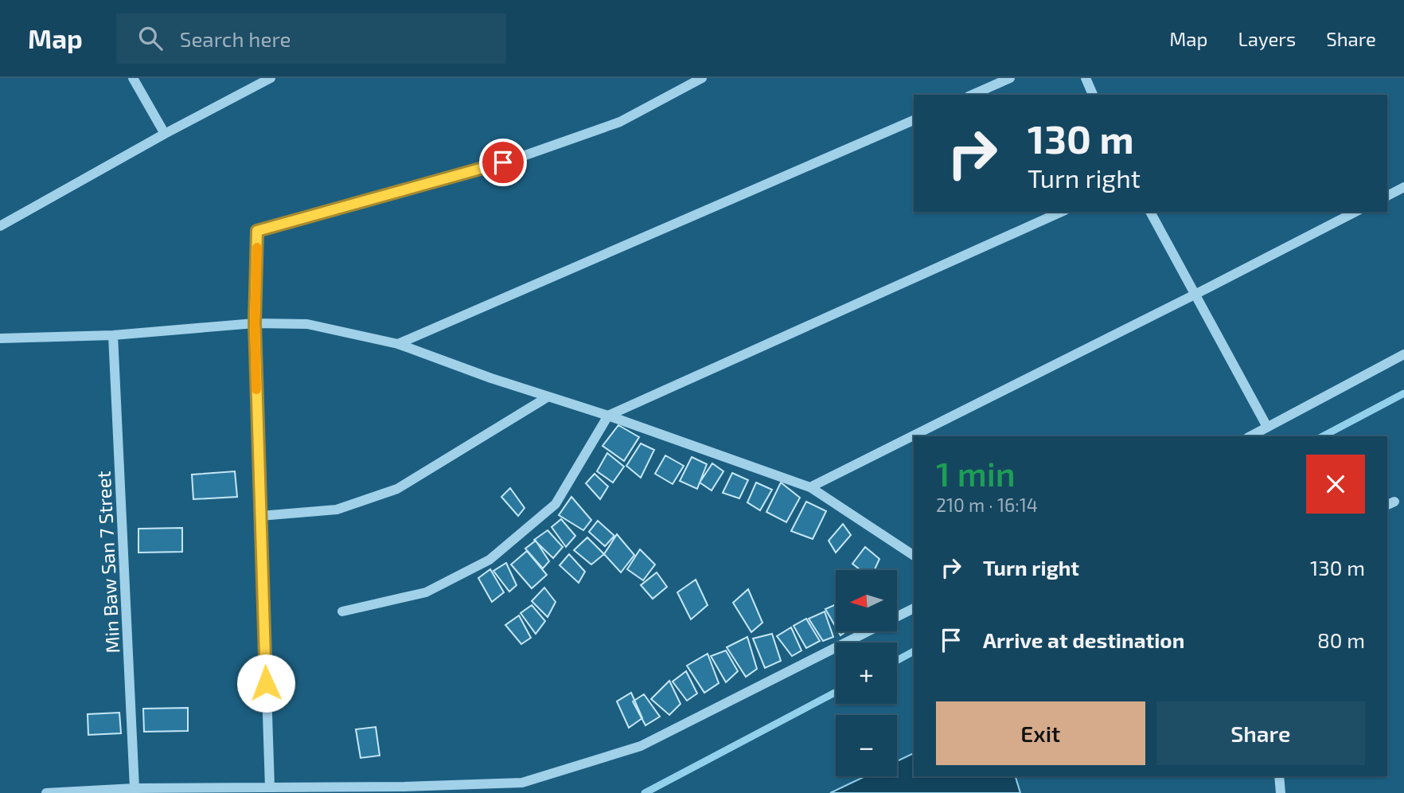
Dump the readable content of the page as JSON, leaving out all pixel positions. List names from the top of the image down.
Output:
{
  "streets": {
    "street": ["Min Baw San 7 Street"]
  },
  "north": "left",
  "page": {
    "header": "Map",
    "search": "Search here",
    "nav": ["Map", "Layers", "Share"],
    "turn": ["130 m", "Turn right"],
    "heading": ["1 min", "210 m · 16:14"],
    "list": [
      {
        "name": "Turn right",
        "value": "130 m"
      },
      {
        "name": "Arrive at destination",
        "value": "80 m"
      }
    ],
    "map_buttons": ["+", "−"],
    "buttons": ["Exit", "Share"]
  }
}
